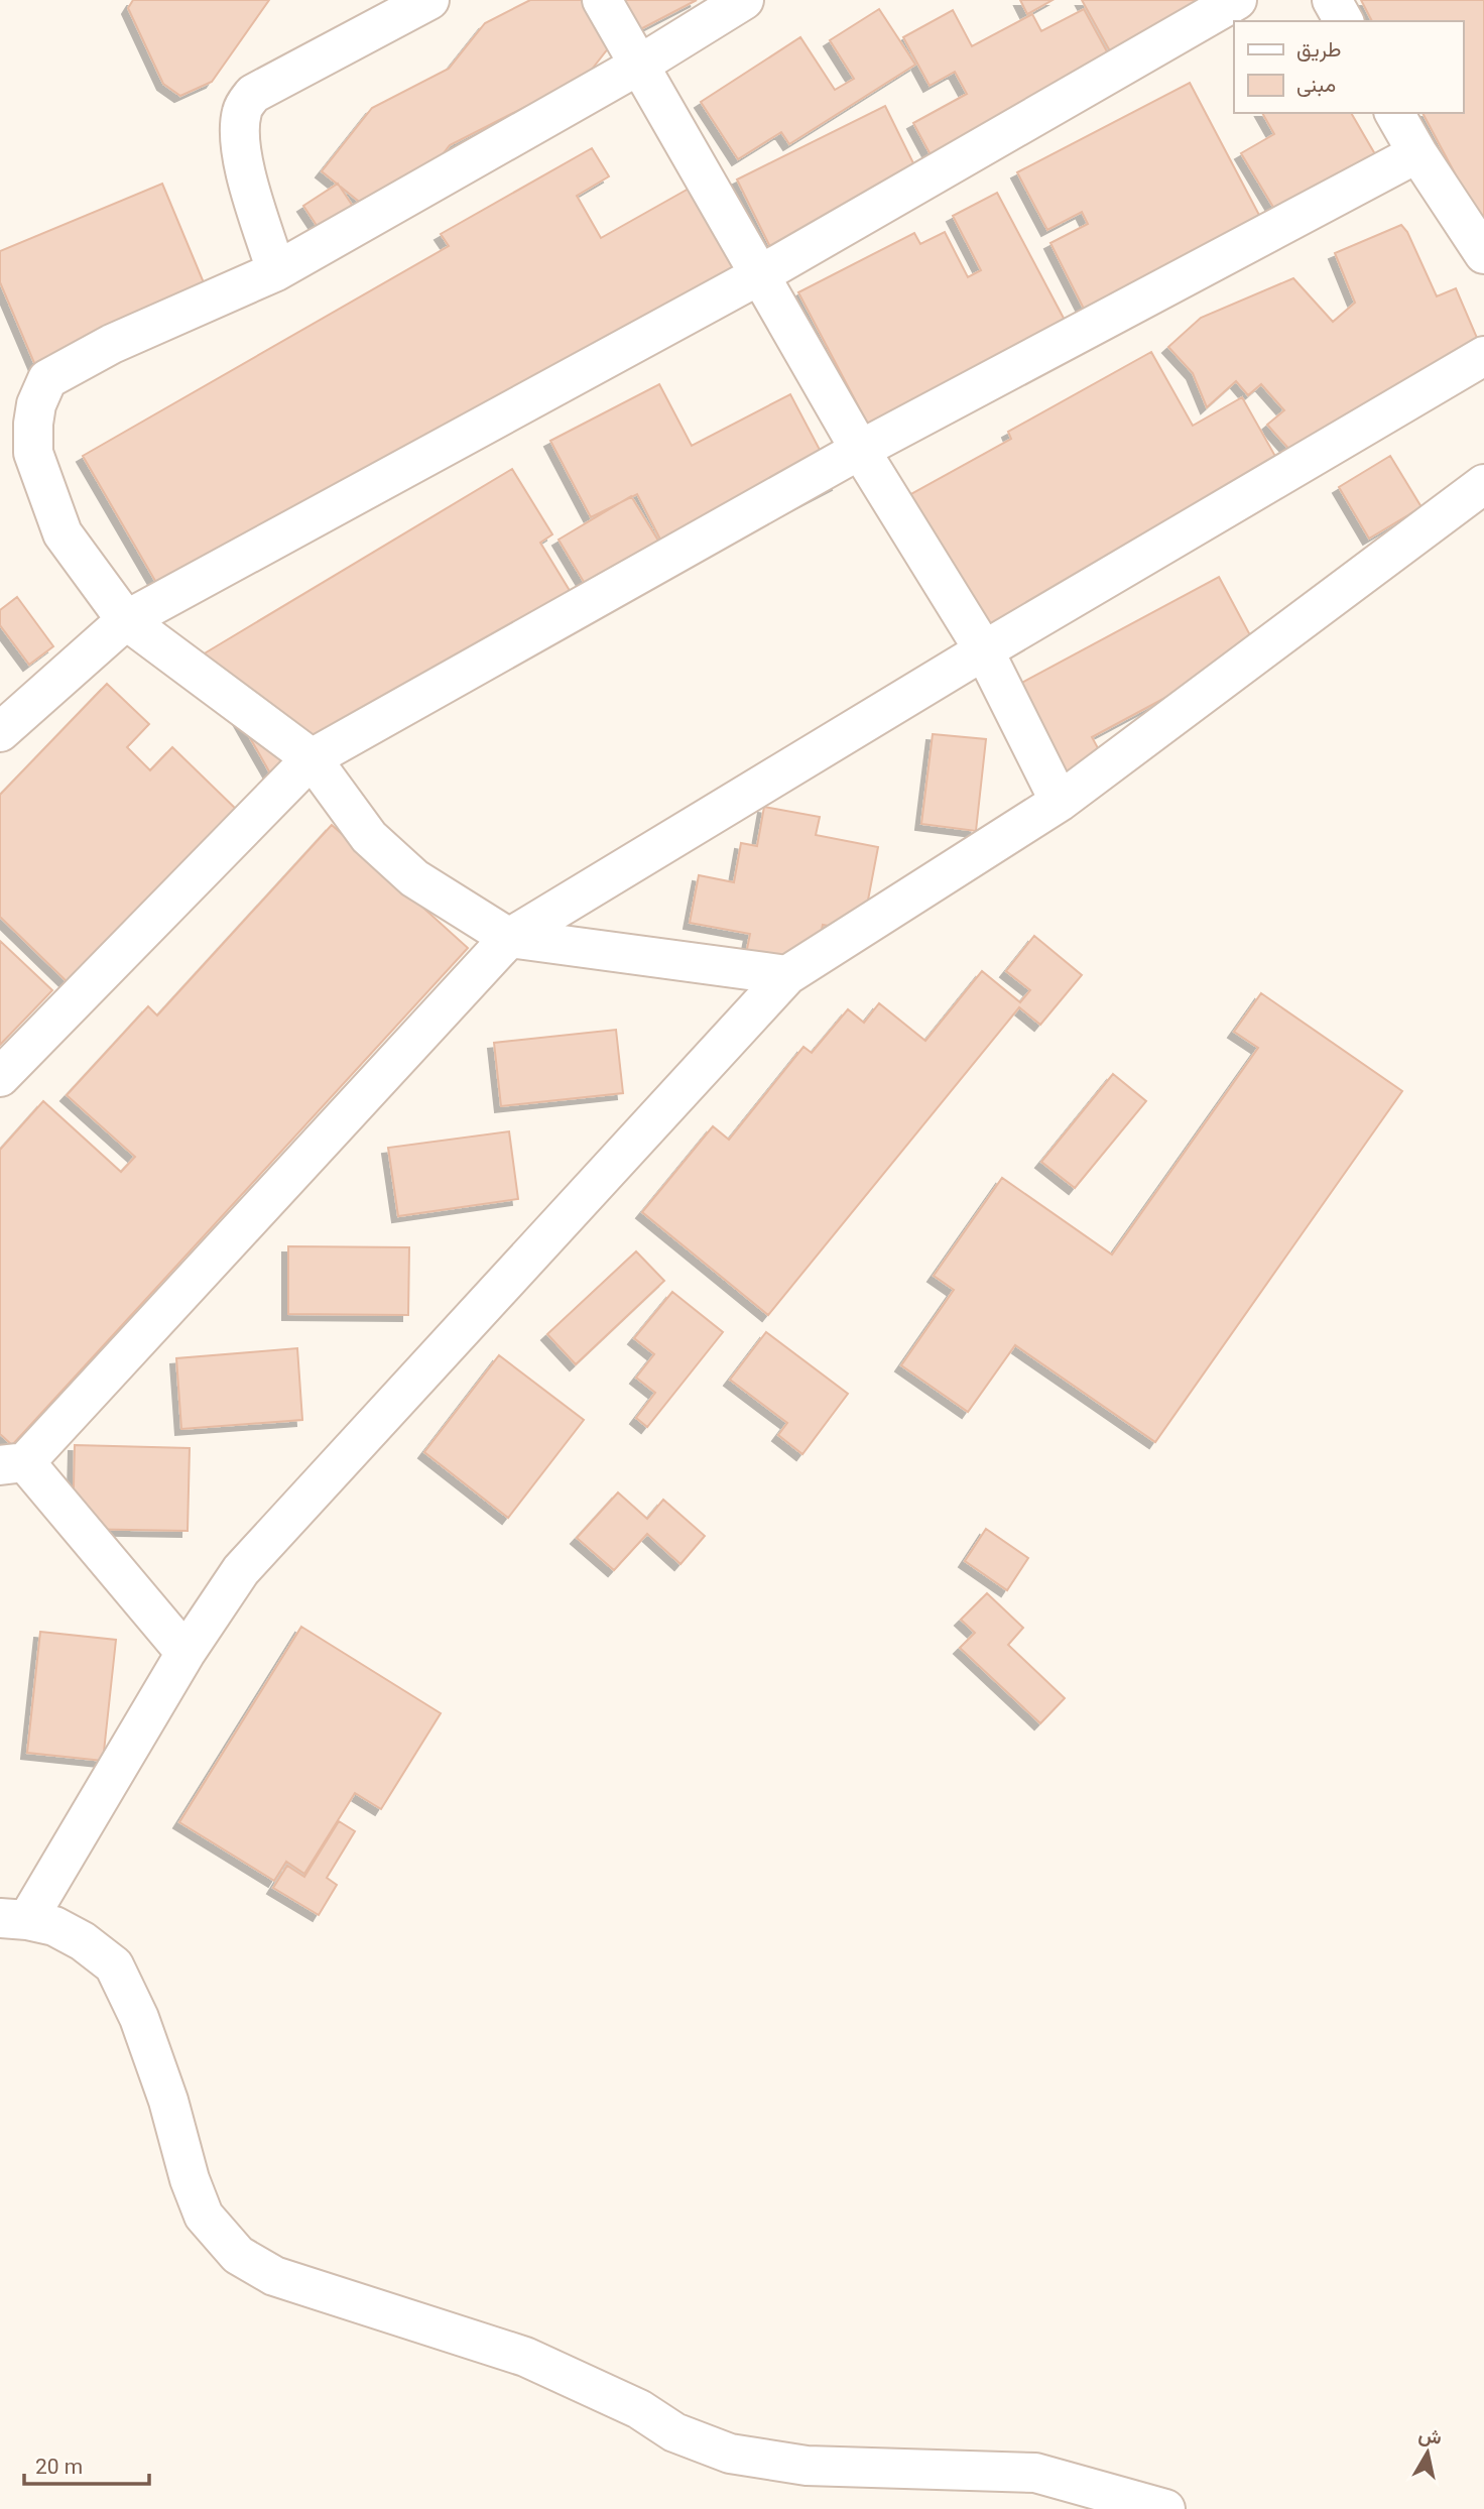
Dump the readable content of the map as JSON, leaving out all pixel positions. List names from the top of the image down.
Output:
{
  "legend": ["طريق", "مبنى"],
  "scale_bar": "20 m",
  "north": "top"
}
